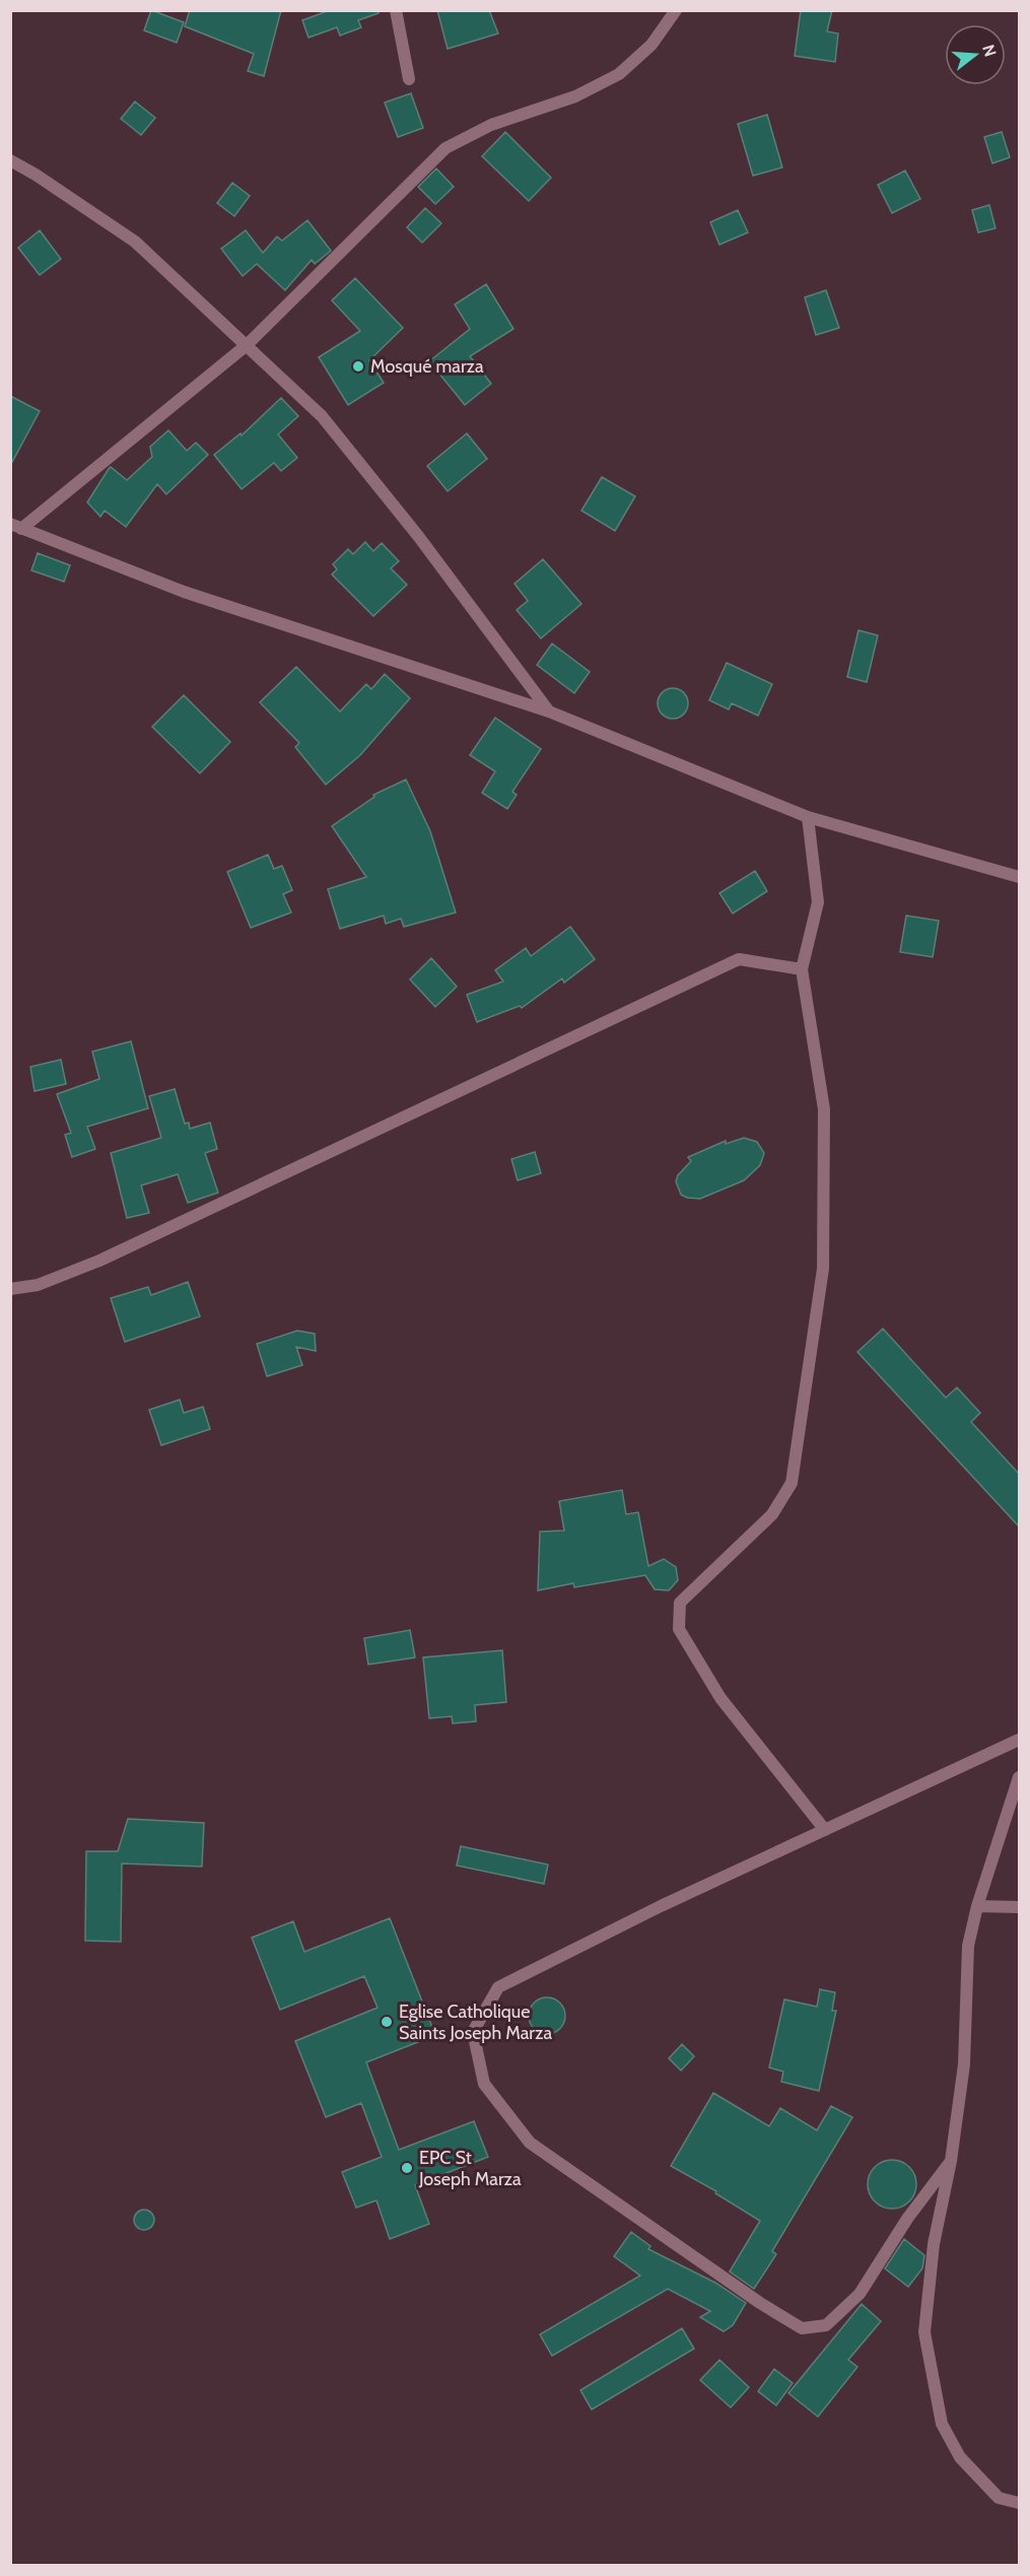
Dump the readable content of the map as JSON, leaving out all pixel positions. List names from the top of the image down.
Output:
{
  "places": ["Mosqué marza", "Eglise Catholique Saints Joseph Marza", "EPC St Joseph Marza"],
  "north": "right"
}
